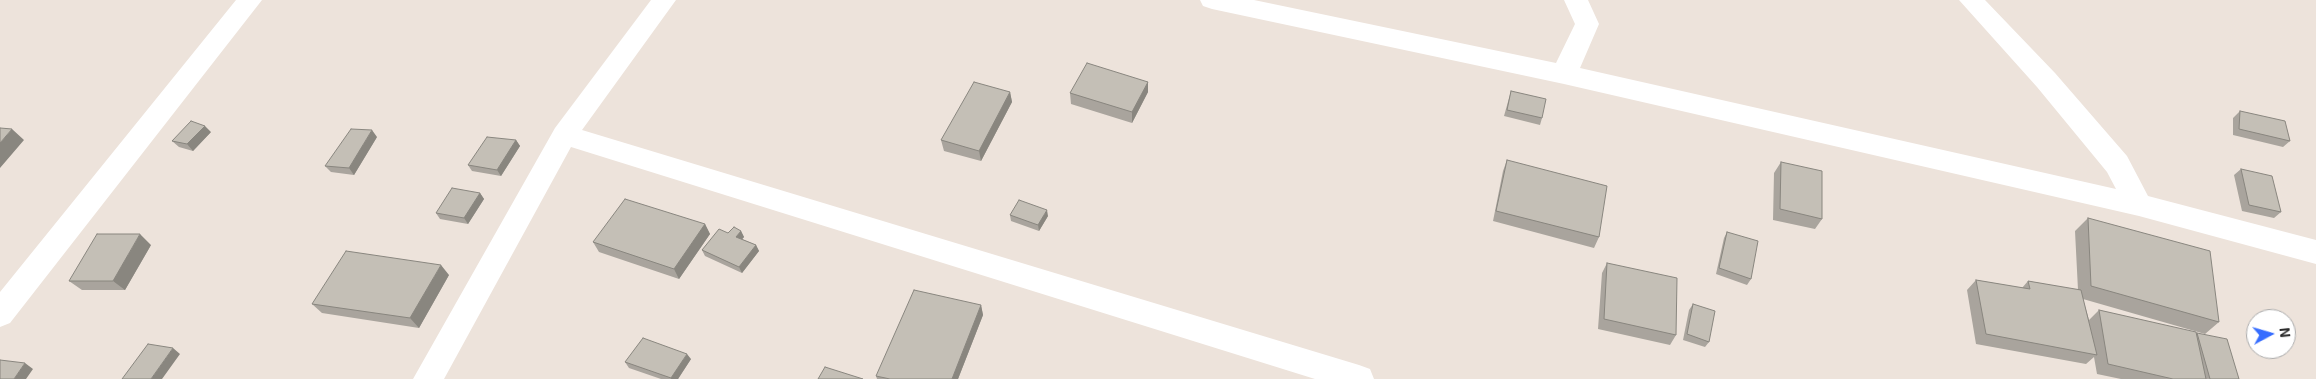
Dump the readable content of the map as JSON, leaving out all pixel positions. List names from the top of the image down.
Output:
{
  "north": "right"
}
